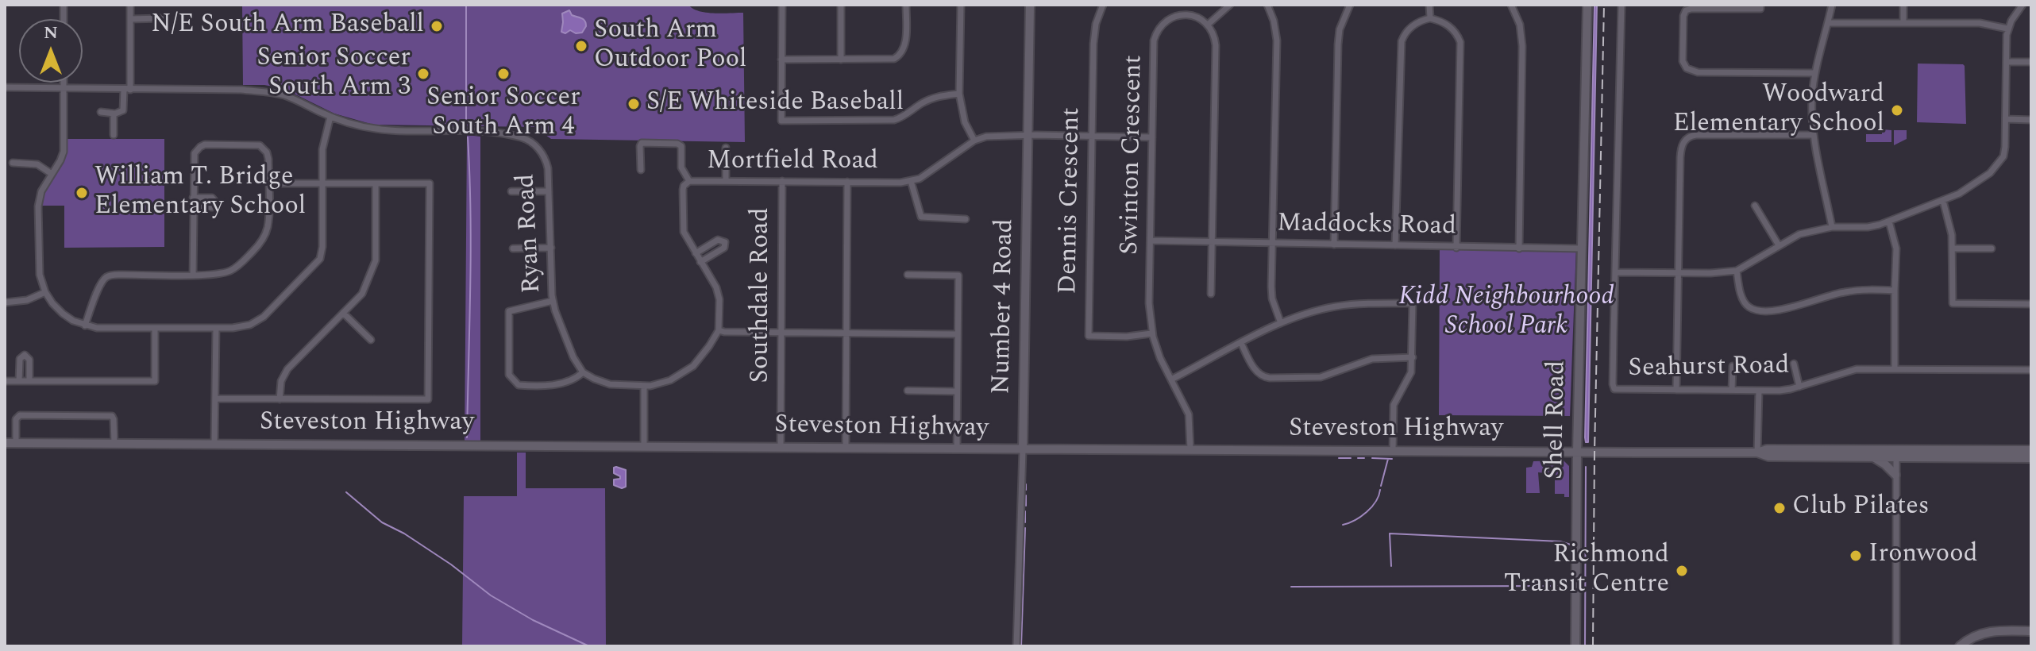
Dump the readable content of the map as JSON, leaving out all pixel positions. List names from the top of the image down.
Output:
{
  "streets": {
    "main road": ["Number 4 Road", "Shell Road", "Steveston Highway"],
    "street": [
      "Swinton Crescent",
      "Mortfield Road",
      "Dennis Crescent",
      "Maddocks Road",
      "Ryan Road",
      "Southdale Road",
      "Seahurst Road"
    ]
  },
  "crossings": [
    ["Swinton Crescent", "Mortfield Road"],
    ["Swinton Crescent", "Dennis Crescent"],
    ["Swinton Crescent", "Maddocks Road"],
    ["Swinton Crescent", "Steveston Highway"],
    ["Mortfield Road", "Dennis Crescent"],
    ["Mortfield Road", "Southdale Road"],
    ["Mortfield Road", "Number 4 Road"],
    ["Maddocks Road", "Shell Road"],
    ["Southdale Road", "Steveston Highway"],
    ["Number 4 Road", "Steveston Highway"],
    ["Shell Road", "Steveston Highway"]
  ],
  "parks": ["Kidd Neighbourhood School Park"],
  "places": [
    "N/E South Arm Baseball",
    "South Arm Outdoor Pool",
    "Senior Soccer South Arm 3",
    "Senior Soccer South Arm 4",
    "S/E Whiteside Baseball",
    "Woodward Elementary School",
    "William T. Bridge Elementary School",
    "Club Pilates",
    "Ironwood",
    "Richmond Transit Centre"
  ],
  "north": "top"
}
